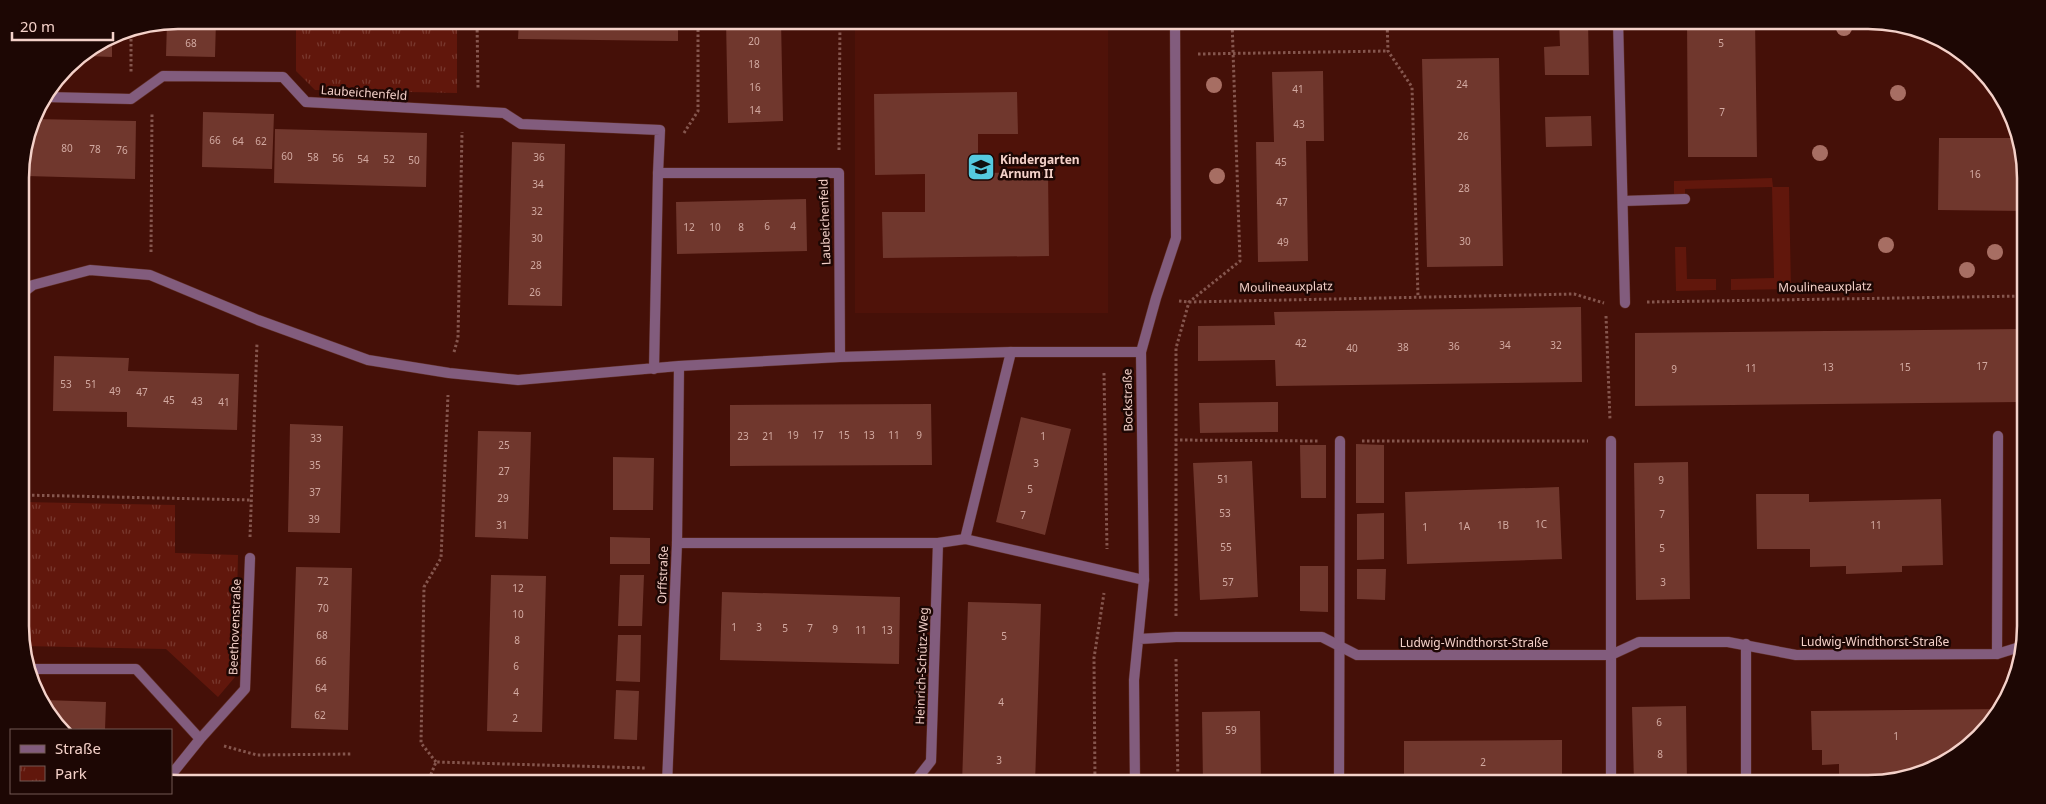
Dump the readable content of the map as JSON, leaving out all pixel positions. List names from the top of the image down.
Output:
{
  "streets": {
    "street": [
      "Laubeichenfeld",
      "Bockstraße",
      "Orffstraße",
      "Beethovenstraße",
      "Ludwig-Windthorst-Straße",
      "Heinrich-Schütz-Weg"
    ],
    "path": ["Moulineauxplatz"]
  },
  "crossings": [
    ["Moulineauxplatz", "Bockstraße"],
    ["Bockstraße", "Ludwig-Windthorst-Straße"]
  ],
  "places": {
    "school or university": ["Kindergarten Arnum II"]
  },
  "house_numbers": [
    "20",
    "68",
    "5",
    "18",
    "24",
    "16",
    "41",
    "14",
    "7",
    "43",
    "26",
    "66",
    "64",
    "62",
    "80",
    "78",
    "76",
    "60",
    "58",
    "36",
    "56",
    "54",
    "52",
    "50",
    "45",
    "16",
    "34",
    "28",
    "47",
    "32",
    "6",
    "4",
    "12",
    "10",
    "8",
    "30",
    "30",
    "49",
    "28",
    "26",
    "42",
    "34",
    "32",
    "36",
    "38",
    "40",
    "17",
    "13",
    "15",
    "11",
    "9",
    "53",
    "51",
    "49",
    "47",
    "45",
    "43",
    "41",
    "19",
    "17",
    "15",
    "13",
    "11",
    "9",
    "23",
    "21",
    "1",
    "33",
    "25",
    "3",
    "35",
    "27",
    "51",
    "9",
    "5",
    "37",
    "29",
    "53",
    "7",
    "7",
    "39",
    "1C",
    "31",
    "1B",
    "11",
    "1A",
    "1",
    "55",
    "5",
    "72",
    "57",
    "3",
    "12",
    "70",
    "10",
    "1",
    "3",
    "5",
    "7",
    "9",
    "11",
    "13",
    "68",
    "5",
    "8",
    "66",
    "6",
    "64",
    "4",
    "4",
    "62",
    "2",
    "6",
    "59",
    "1",
    "8",
    "3",
    "2"
  ],
  "legend": ["Straße", "Park"],
  "scale_bar": "20 m"
}
